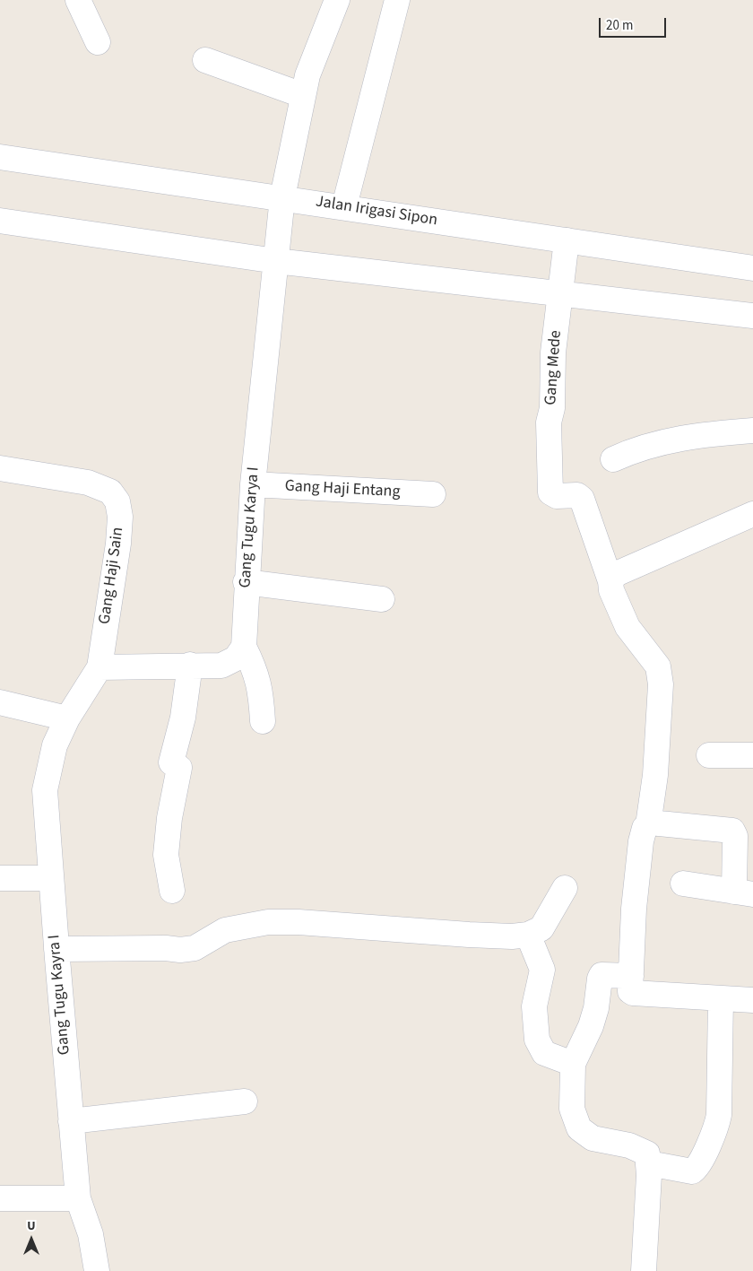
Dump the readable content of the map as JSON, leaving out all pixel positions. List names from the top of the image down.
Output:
{
  "streets": {
    "street": [
      "Jalan Irigasi Sipon",
      "Gang Mede",
      "Gang Haji Entang",
      "Gang Tugu Karya I",
      "Gang Haji Sain",
      "Gang Tugu Kayra I"
    ]
  },
  "crossings": [
    ["Jalan Irigasi Sipon", "Gang Mede"],
    ["Jalan Irigasi Sipon", "Gang Tugu Karya I"],
    ["Gang Haji Entang", "Gang Tugu Karya I"]
  ],
  "scale_bar": "20 m",
  "north": "top"
}
